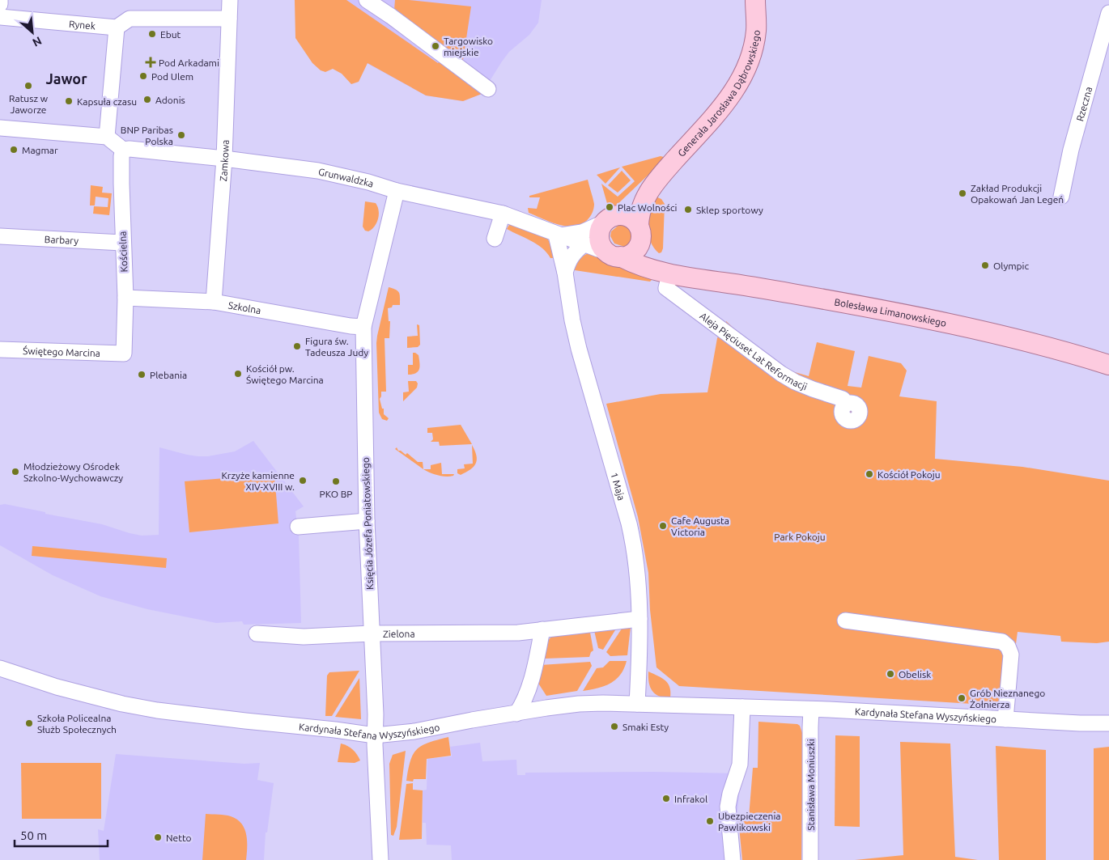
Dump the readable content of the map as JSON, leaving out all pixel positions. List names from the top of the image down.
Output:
{
  "streets": {
    "main road": ["Generała Jarosława Dąbrowskiego", "Bolesława Limanowskiego"],
    "street": [
      "Rynek",
      "Rzeczna",
      "Zamkowa",
      "Grunwaldzka",
      "Barbary",
      "Kościelna",
      "Szkolna",
      "Aleja Pięciuset Lat Reformacji",
      "Świętego Marcina",
      "1 Maja",
      "Księcia Józefa Poniatowskiego",
      "Zielona",
      "Kardynała Stefana Wyszyńskiego",
      "Stanisława Moniuszki"
    ]
  },
  "crossings": [
    ["Zamkowa", "Grunwaldzka"],
    ["Zamkowa", "Szkolna"],
    ["Grunwaldzka", "Kościelna"],
    ["Grunwaldzka", "1 Maja"],
    ["Grunwaldzka", "Księcia Józefa Poniatowskiego"],
    ["Barbary", "Kościelna"],
    ["Kościelna", "Szkolna"],
    ["Kościelna", "Świętego Marcina"],
    ["Szkolna", "Księcia Józefa Poniatowskiego"],
    ["Bolesława Limanowskiego", "Aleja Pięciuset Lat Reformacji"],
    ["1 Maja", "Zielona"],
    ["1 Maja", "Kardynała Stefana Wyszyńskiego"],
    ["Księcia Józefa Poniatowskiego", "Zielona"],
    ["Księcia Józefa Poniatowskiego", "Kardynała Stefana Wyszyńskiego"],
    ["Kardynała Stefana Wyszyńskiego", "Stanisława Moniuszki"]
  ],
  "districts": ["Jawor"],
  "parks": ["Park Pokoju"],
  "places": {
    "other": [
      "Ebut",
      "Targowisko miejskie",
      "Pod Ulem",
      "Ratusz w Jaworze",
      "Adonis",
      "Kapsuła czasu",
      "BNP Paribas Polska",
      "Magmar",
      "Zakład Produkcji Opakowań Jan Legeń",
      "Plac Wolności",
      "Sklep sportowy",
      "Olympic",
      "Figura św. Tadeusza Judy",
      "Kościół pw. Świętego Marcina",
      "Plebania",
      "Młodzieżowy Ośrodek Szkolno-Wychowawczy",
      "Kościół Pokoju",
      "Krzyże kamienne XIV-XVIII w.",
      "PKO BP",
      "Cafe Augusta Victoria",
      "Obelisk",
      "Grób Nieznanego Żołnierza",
      "Szkoła Policealna Służb Społecznych",
      "Smaki Esty",
      "Infrakol",
      "Ubezpieczenia Pawlikowski",
      "Netto"
    ],
    "health": ["Pod Arkadami"]
  },
  "scale_bar": "50 m",
  "north": "bottom right"
}
